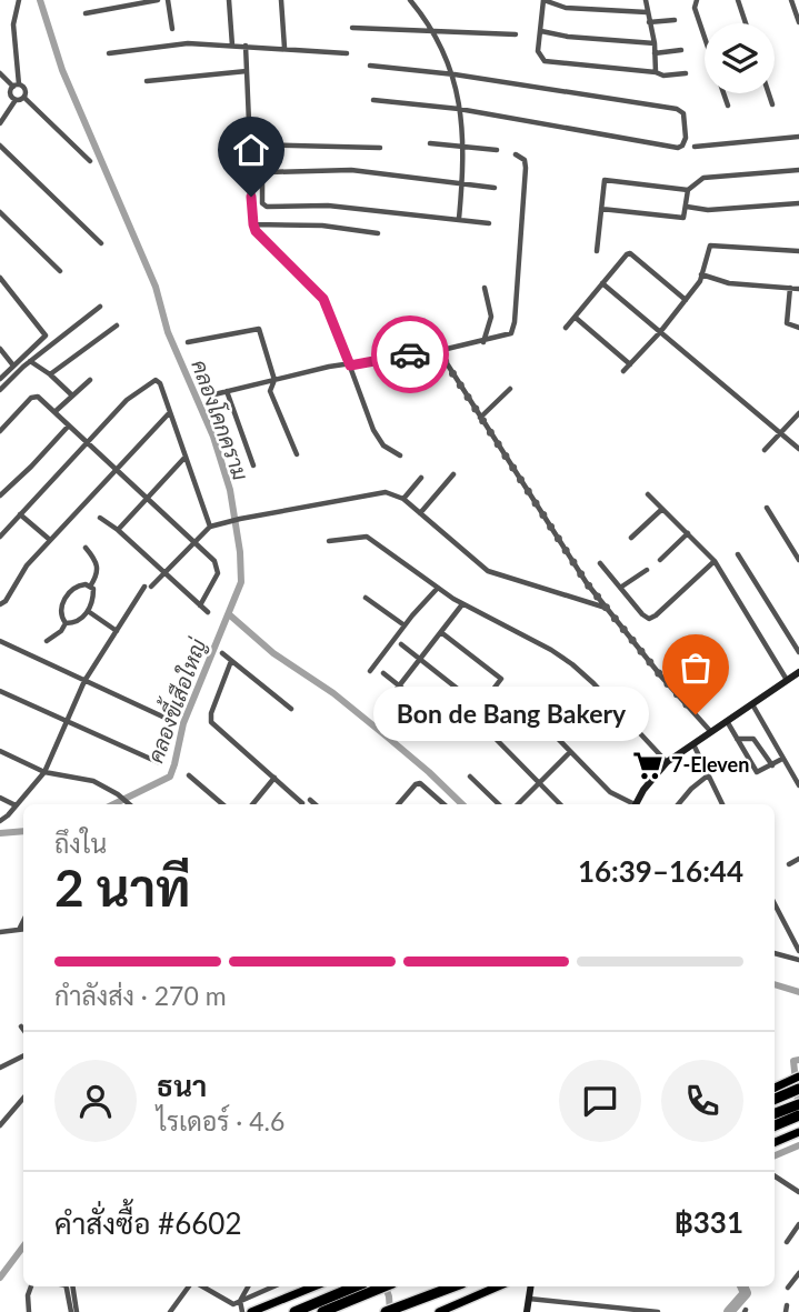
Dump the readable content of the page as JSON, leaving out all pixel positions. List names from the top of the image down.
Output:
{
  "water": ["คลองโคกคราม", "คลองขี้เสือใหญ่"],
  "places": {
    "other": ["Bon de Bang Bakery"],
    "supermarket": ["7-Eleven"]
  },
  "page": {
    "bubble": "Bon de Bang Bakery",
    "heading": ["2 นาที", "ถึงใน", "16:39–16:44"],
    "panel": [
      "ธนา",
      "ไรเดอร์ · 4.6",
      "คำสั่งซื้อ #6602",
      "฿331"
    ],
    "bar": "กำลังส่ง · 270 m"
  }
}
